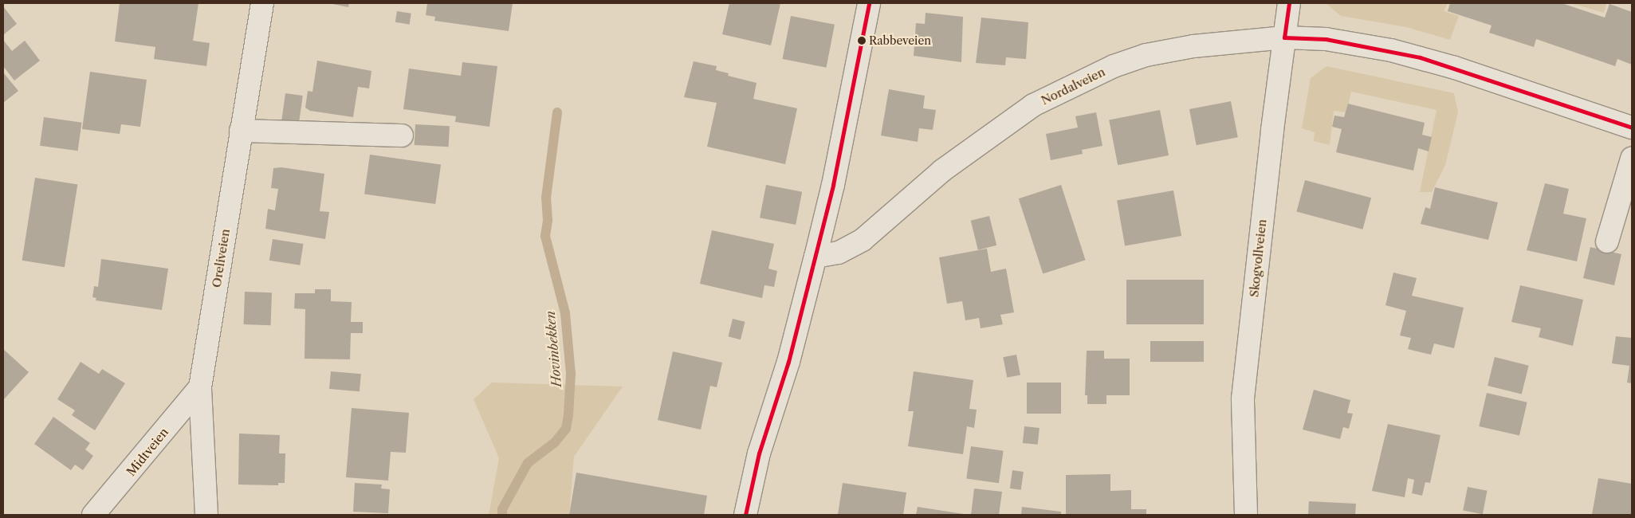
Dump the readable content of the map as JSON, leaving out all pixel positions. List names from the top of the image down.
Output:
{
  "streets": {
    "street": [
      "Nordalveien",
      "Oreliveien",
      "Skogvollveien",
      "Midtveien"
    ]
  },
  "crossings": [
    ["Nordalveien", "Skogvollveien"],
    ["Oreliveien", "Midtveien"]
  ],
  "water": ["Hovinbekken"],
  "places": ["Rabbeveien"]
}
